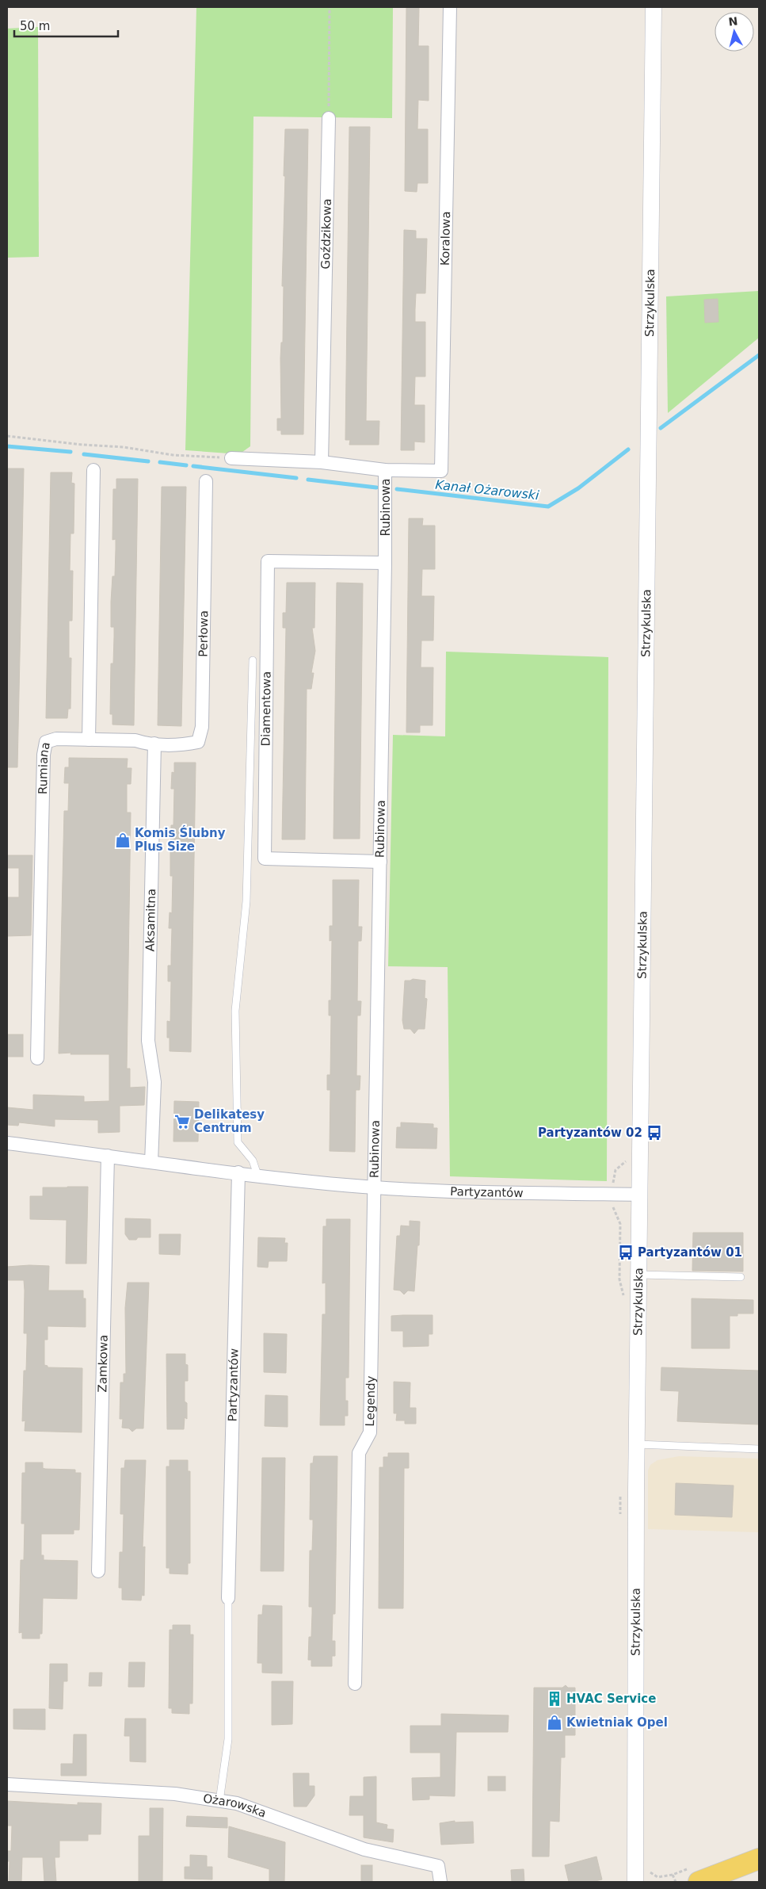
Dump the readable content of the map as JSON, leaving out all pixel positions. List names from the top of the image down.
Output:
{
  "streets": {
    "street": [
      "Goździkowa",
      "Koralowa",
      "Strzykulska",
      "Rubinowa",
      "Perłowa",
      "Diamentowa",
      "Rumiana",
      "Aksamitna",
      "Partyzantów",
      "Zamkowa",
      "Legendy",
      "Ożarowska"
    ]
  },
  "crossings": [
    ["Koralowa", "Rubinowa"],
    ["Strzykulska", "Partyzantów"],
    ["Rubinowa", "Diamentowa"],
    ["Rubinowa", "Partyzantów"],
    ["Rubinowa", "Legendy"],
    ["Perłowa", "Aksamitna"],
    ["Aksamitna", "Partyzantów"],
    ["Partyzantów", "Zamkowa"],
    ["Partyzantów", "Legendy"]
  ],
  "water": ["Kanał Ożarowski"],
  "places": {
    "shop": ["Komis Ślubny Plus Size", "Kwietniak Opel"],
    "supermarket": ["Delikatesy Centrum"],
    "bus stop": ["Partyzantów 02", "Partyzantów 01"],
    "building": ["HVAC Service"]
  },
  "scale_bar": "50 m",
  "north": "top"
}
